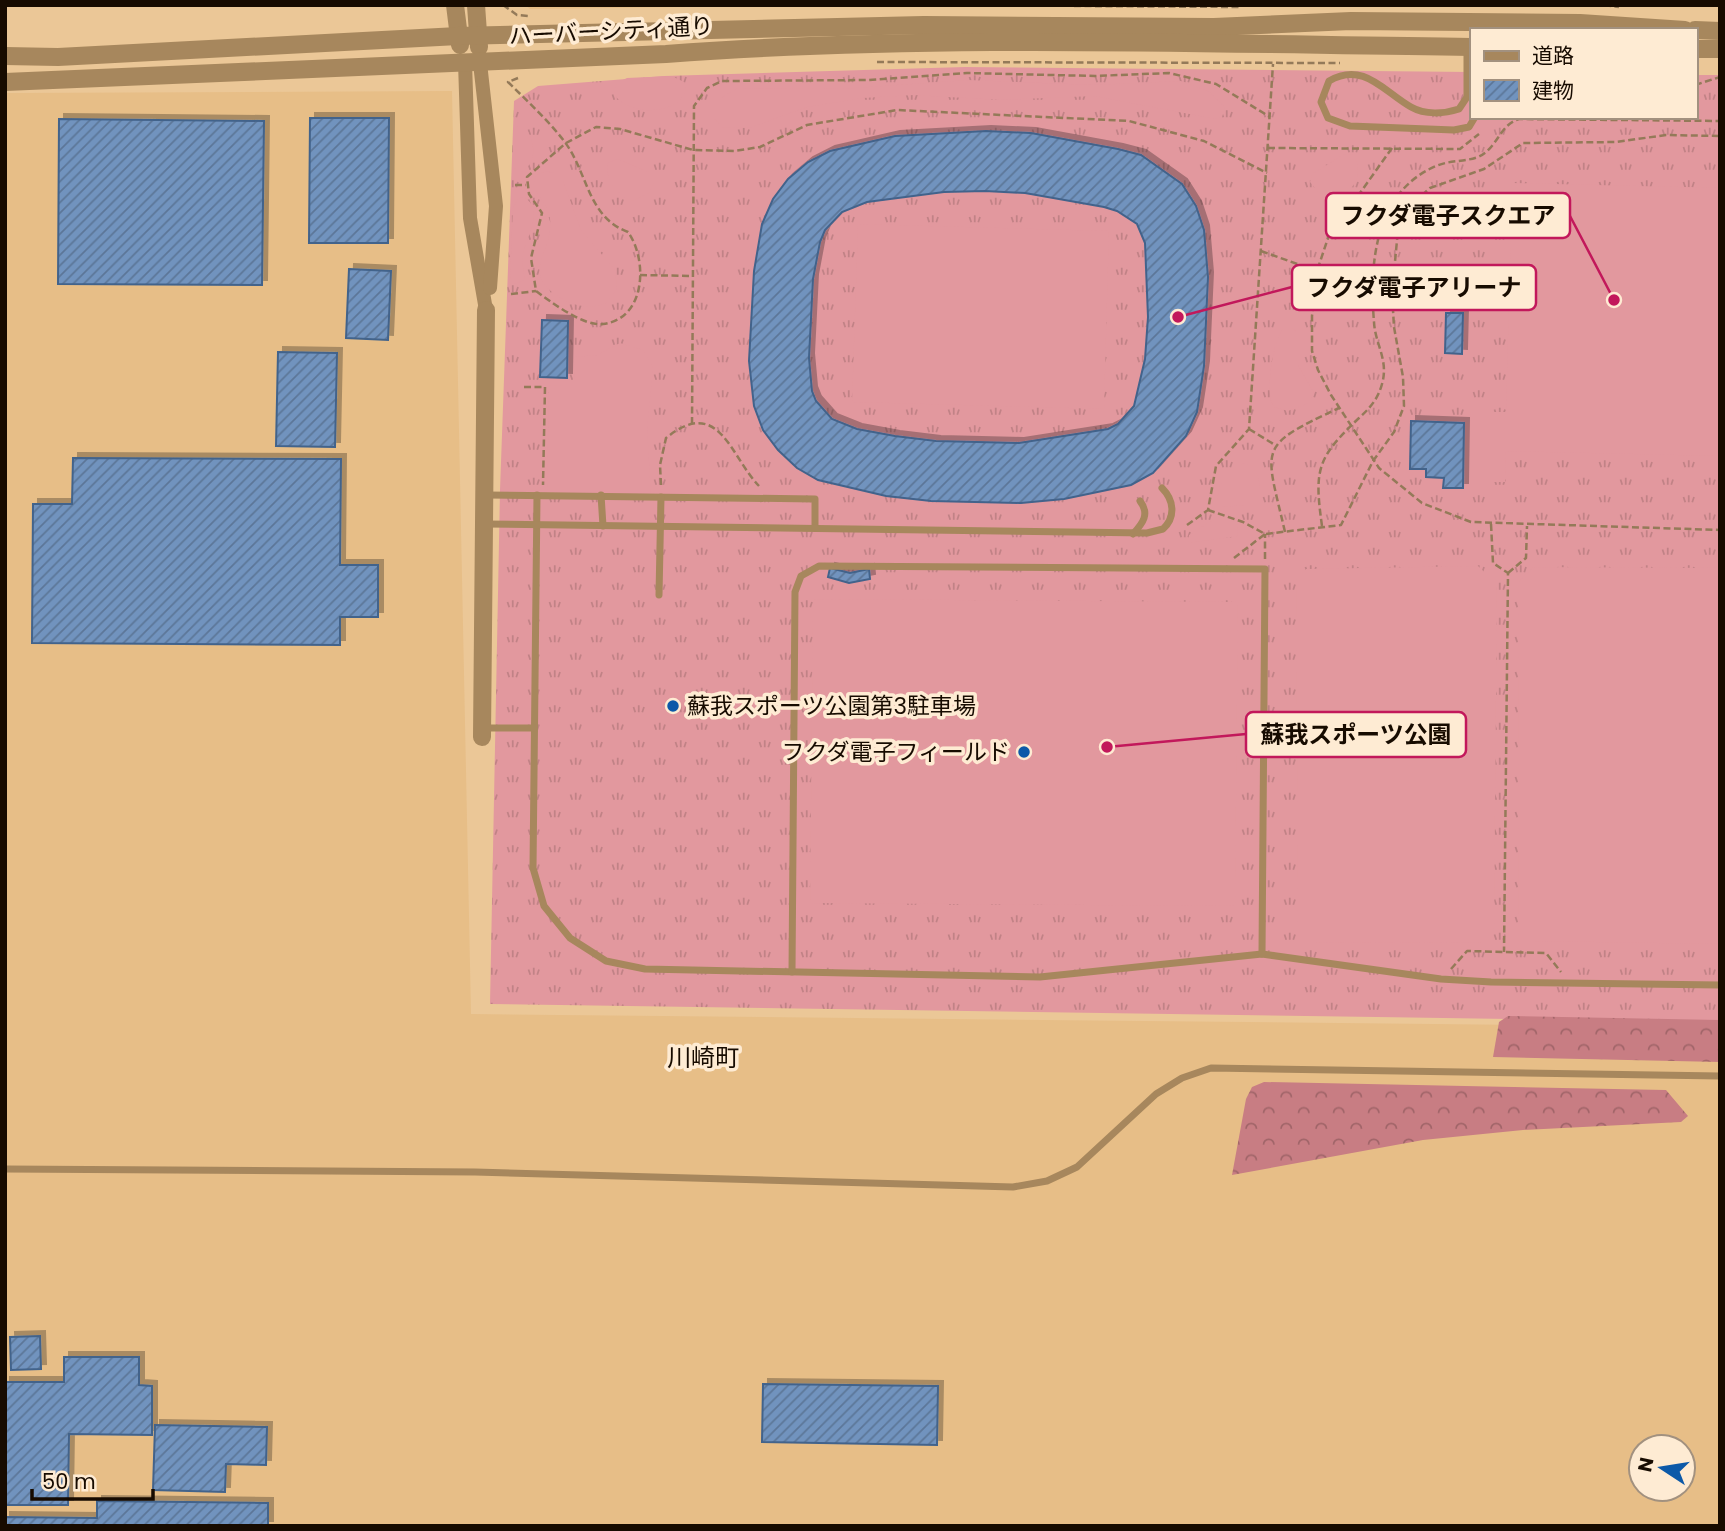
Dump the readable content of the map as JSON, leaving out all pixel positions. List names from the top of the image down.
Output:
{
  "streets": {
    "street": ["ハーバーシティ通り"]
  },
  "districts": ["川崎町"],
  "places": [
    "フクダ電子スクエア",
    "フクダ電子アリーナ",
    "蘇我スポーツ公園第3駐車場",
    "蘇我スポーツ公園",
    "フクダ電子フィールド"
  ],
  "legend": ["道路", "建物"],
  "scale_bar": "50 m",
  "north": "left"
}
